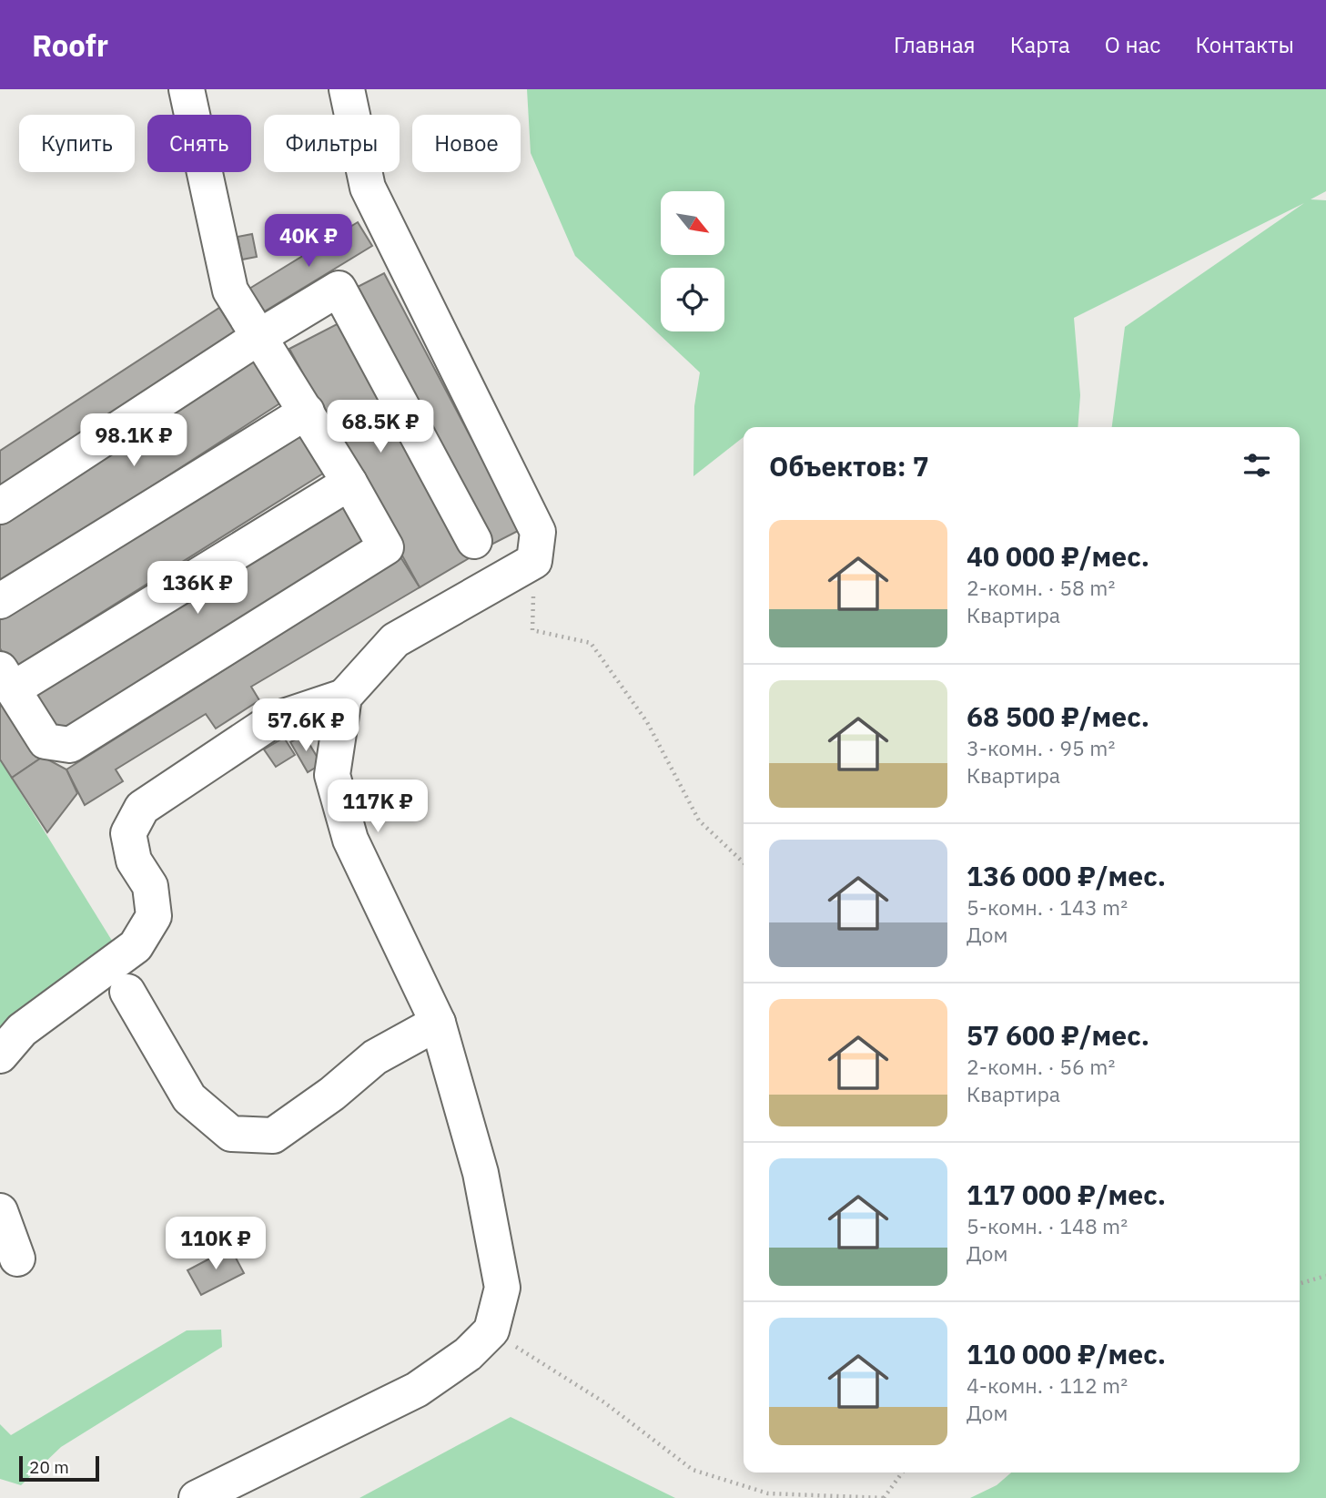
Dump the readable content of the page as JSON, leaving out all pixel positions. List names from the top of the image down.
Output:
{
  "scale_bar": "20 m",
  "north": "bottom right",
  "page": {
    "header": "Roofr",
    "nav": [
      "Главная",
      "Карта",
      "О нас",
      "Контакты"
    ],
    "chip": [
      "Купить",
      "Снять",
      "Фильтры",
      "Новое"
    ],
    "price": [
      "40K ₽",
      "68.5K ₽",
      "98.1K ₽",
      "136K ₽",
      "57.6K ₽",
      "117K ₽",
      "110K ₽"
    ],
    "heading": "Объектов: 7",
    "list": [
      {
        "name": "40 000 ₽/мес.",
        "note": "2-комн. · 58 m² · Квартира"
      },
      {
        "name": "68 500 ₽/мес.",
        "note": "3-комн. · 95 m² · Квартира"
      },
      {
        "name": "136 000 ₽/мес.",
        "note": "5-комн. · 143 m² · Дом"
      },
      {
        "name": "57 600 ₽/мес.",
        "note": "2-комн. · 56 m² · Квартира"
      },
      {
        "name": "117 000 ₽/мес.",
        "note": "5-комн. · 148 m² · Дом"
      },
      {
        "name": "110 000 ₽/мес.",
        "note": "4-комн. · 112 m² · Дом"
      }
    ],
    "scale": "20 m"
  }
}
